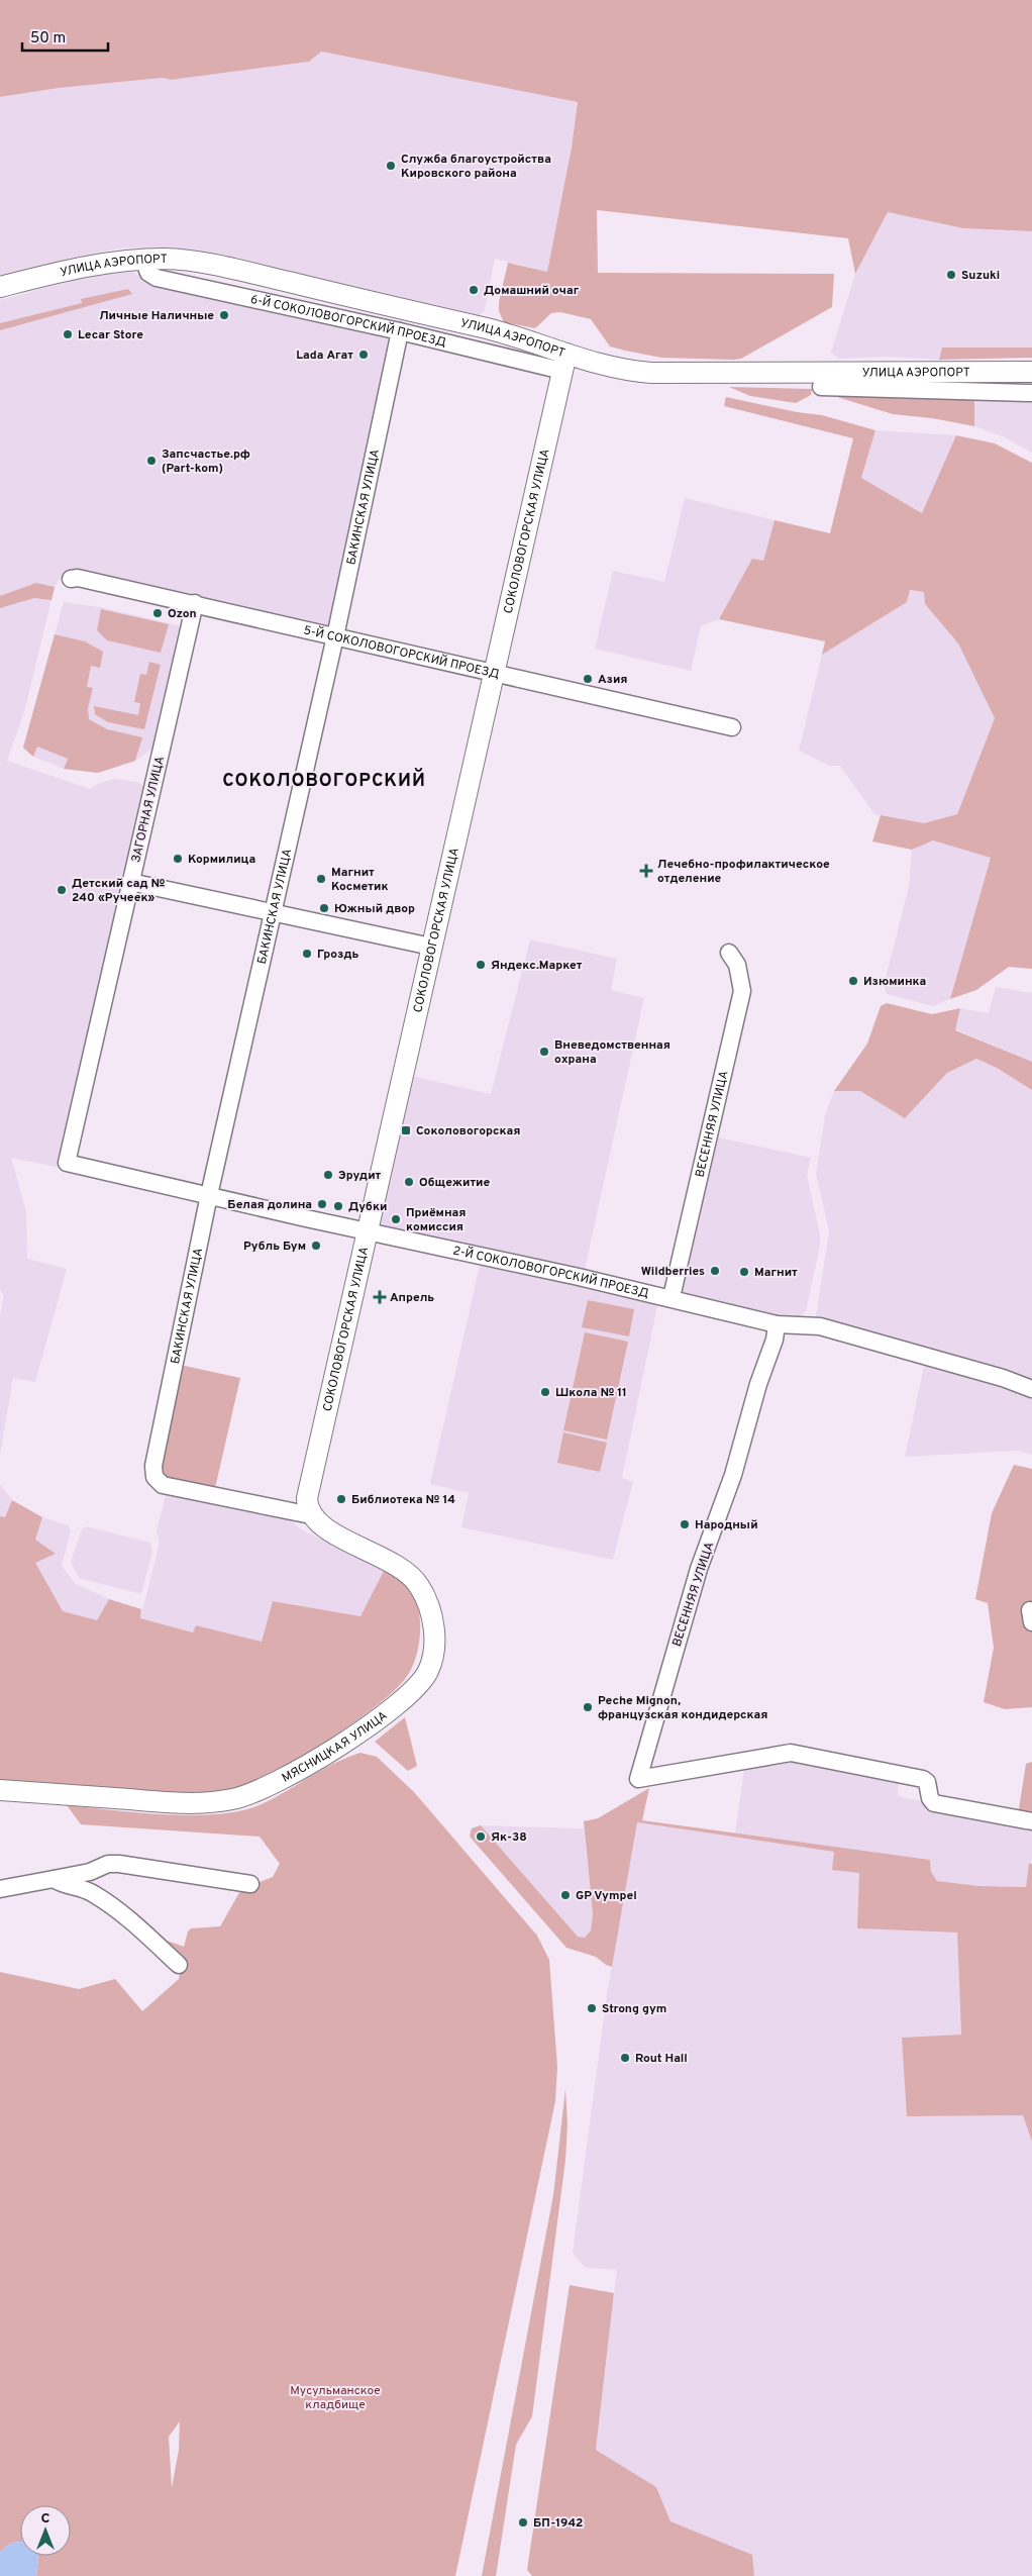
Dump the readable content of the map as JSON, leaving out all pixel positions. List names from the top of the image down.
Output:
{
  "streets": {
    "main road": ["УЛИЦА АЭРОПОРТ", "СОКОЛОВОГОРСКАЯ УЛИЦА", "МЯСНИЦКАЯ УЛИЦА"],
    "street": [
      "6-Й СОКОЛОВОГОРСКИЙ ПРОЕЗД",
      "БАКИНСКАЯ УЛИЦА",
      "5-Й СОКОЛОВОГОРСКИЙ ПРОЕЗД",
      "ЗАГОРНАЯ УЛИЦА",
      "ВЕСЕННЯЯ УЛИЦА",
      "2-Й СОКОЛОВОГОРСКИЙ ПРОЕЗД"
    ]
  },
  "crossings": [
    ["УЛИЦА АЭРОПОРТ", "6-Й СОКОЛОВОГОРСКИЙ ПРОЕЗД"],
    ["УЛИЦА АЭРОПОРТ", "СОКОЛОВОГОРСКАЯ УЛИЦА"],
    ["6-Й СОКОЛОВОГОРСКИЙ ПРОЕЗД", "БАКИНСКАЯ УЛИЦА"],
    ["6-Й СОКОЛОВОГОРСКИЙ ПРОЕЗД", "СОКОЛОВОГОРСКАЯ УЛИЦА"],
    ["БАКИНСКАЯ УЛИЦА", "СОКОЛОВОГОРСКАЯ УЛИЦА"],
    ["БАКИНСКАЯ УЛИЦА", "5-Й СОКОЛОВОГОРСКИЙ ПРОЕЗД"],
    ["БАКИНСКАЯ УЛИЦА", "2-Й СОКОЛОВОГОРСКИЙ ПРОЕЗД"],
    ["БАКИНСКАЯ УЛИЦА", "МЯСНИЦКАЯ УЛИЦА"],
    ["СОКОЛОВОГОРСКАЯ УЛИЦА", "5-Й СОКОЛОВОГОРСКИЙ ПРОЕЗД"],
    ["СОКОЛОВОГОРСКАЯ УЛИЦА", "2-Й СОКОЛОВОГОРСКИЙ ПРОЕЗД"],
    ["СОКОЛОВОГОРСКАЯ УЛИЦА", "МЯСНИЦКАЯ УЛИЦА"],
    ["5-Й СОКОЛОВОГОРСКИЙ ПРОЕЗД", "ЗАГОРНАЯ УЛИЦА"],
    ["ЗАГОРНАЯ УЛИЦА", "2-Й СОКОЛОВОГОРСКИЙ ПРОЕЗД"],
    ["ВЕСЕННЯЯ УЛИЦА", "2-Й СОКОЛОВОГОРСКИЙ ПРОЕЗД"]
  ],
  "districts": ["СОКОЛОВОГОРСКИЙ"],
  "parks": ["Мусульманское кладбище"],
  "places": {
    "other": [
      "Служба благоустройства Кировского района",
      "Suzuki",
      "Домашний очаг",
      "Личные Наличные",
      "Lecar Store",
      "Lada Агат",
      "Запсчастье.рф (Part-kom)",
      "Ozon",
      "Азия",
      "Кормилица",
      "Магнит Косметик",
      "Детский сад № 240 «Ручеек»",
      "Южный двор",
      "Гроздь",
      "Яндекс.Маркет",
      "Изюминка",
      "Вневедомственная охрана",
      "Эрудит",
      "Общежитие",
      "Белая долина",
      "Дубки",
      "Приёмная комиссия",
      "Рубль Бум",
      "Wildberries",
      "Магнит",
      "Школа № 11",
      "Библиотека № 14",
      "Народный",
      "Peche Mignon, французская кондидерская",
      "Як-38",
      "GP Vympel",
      "Strong gym",
      "Rout Hall",
      "БП-1942"
    ],
    "health": ["Лечебно-профилактическое отделение", "Апрель"],
    "transit": ["Соколовогорская"]
  },
  "scale_bar": "50 m",
  "north": "top"
}
